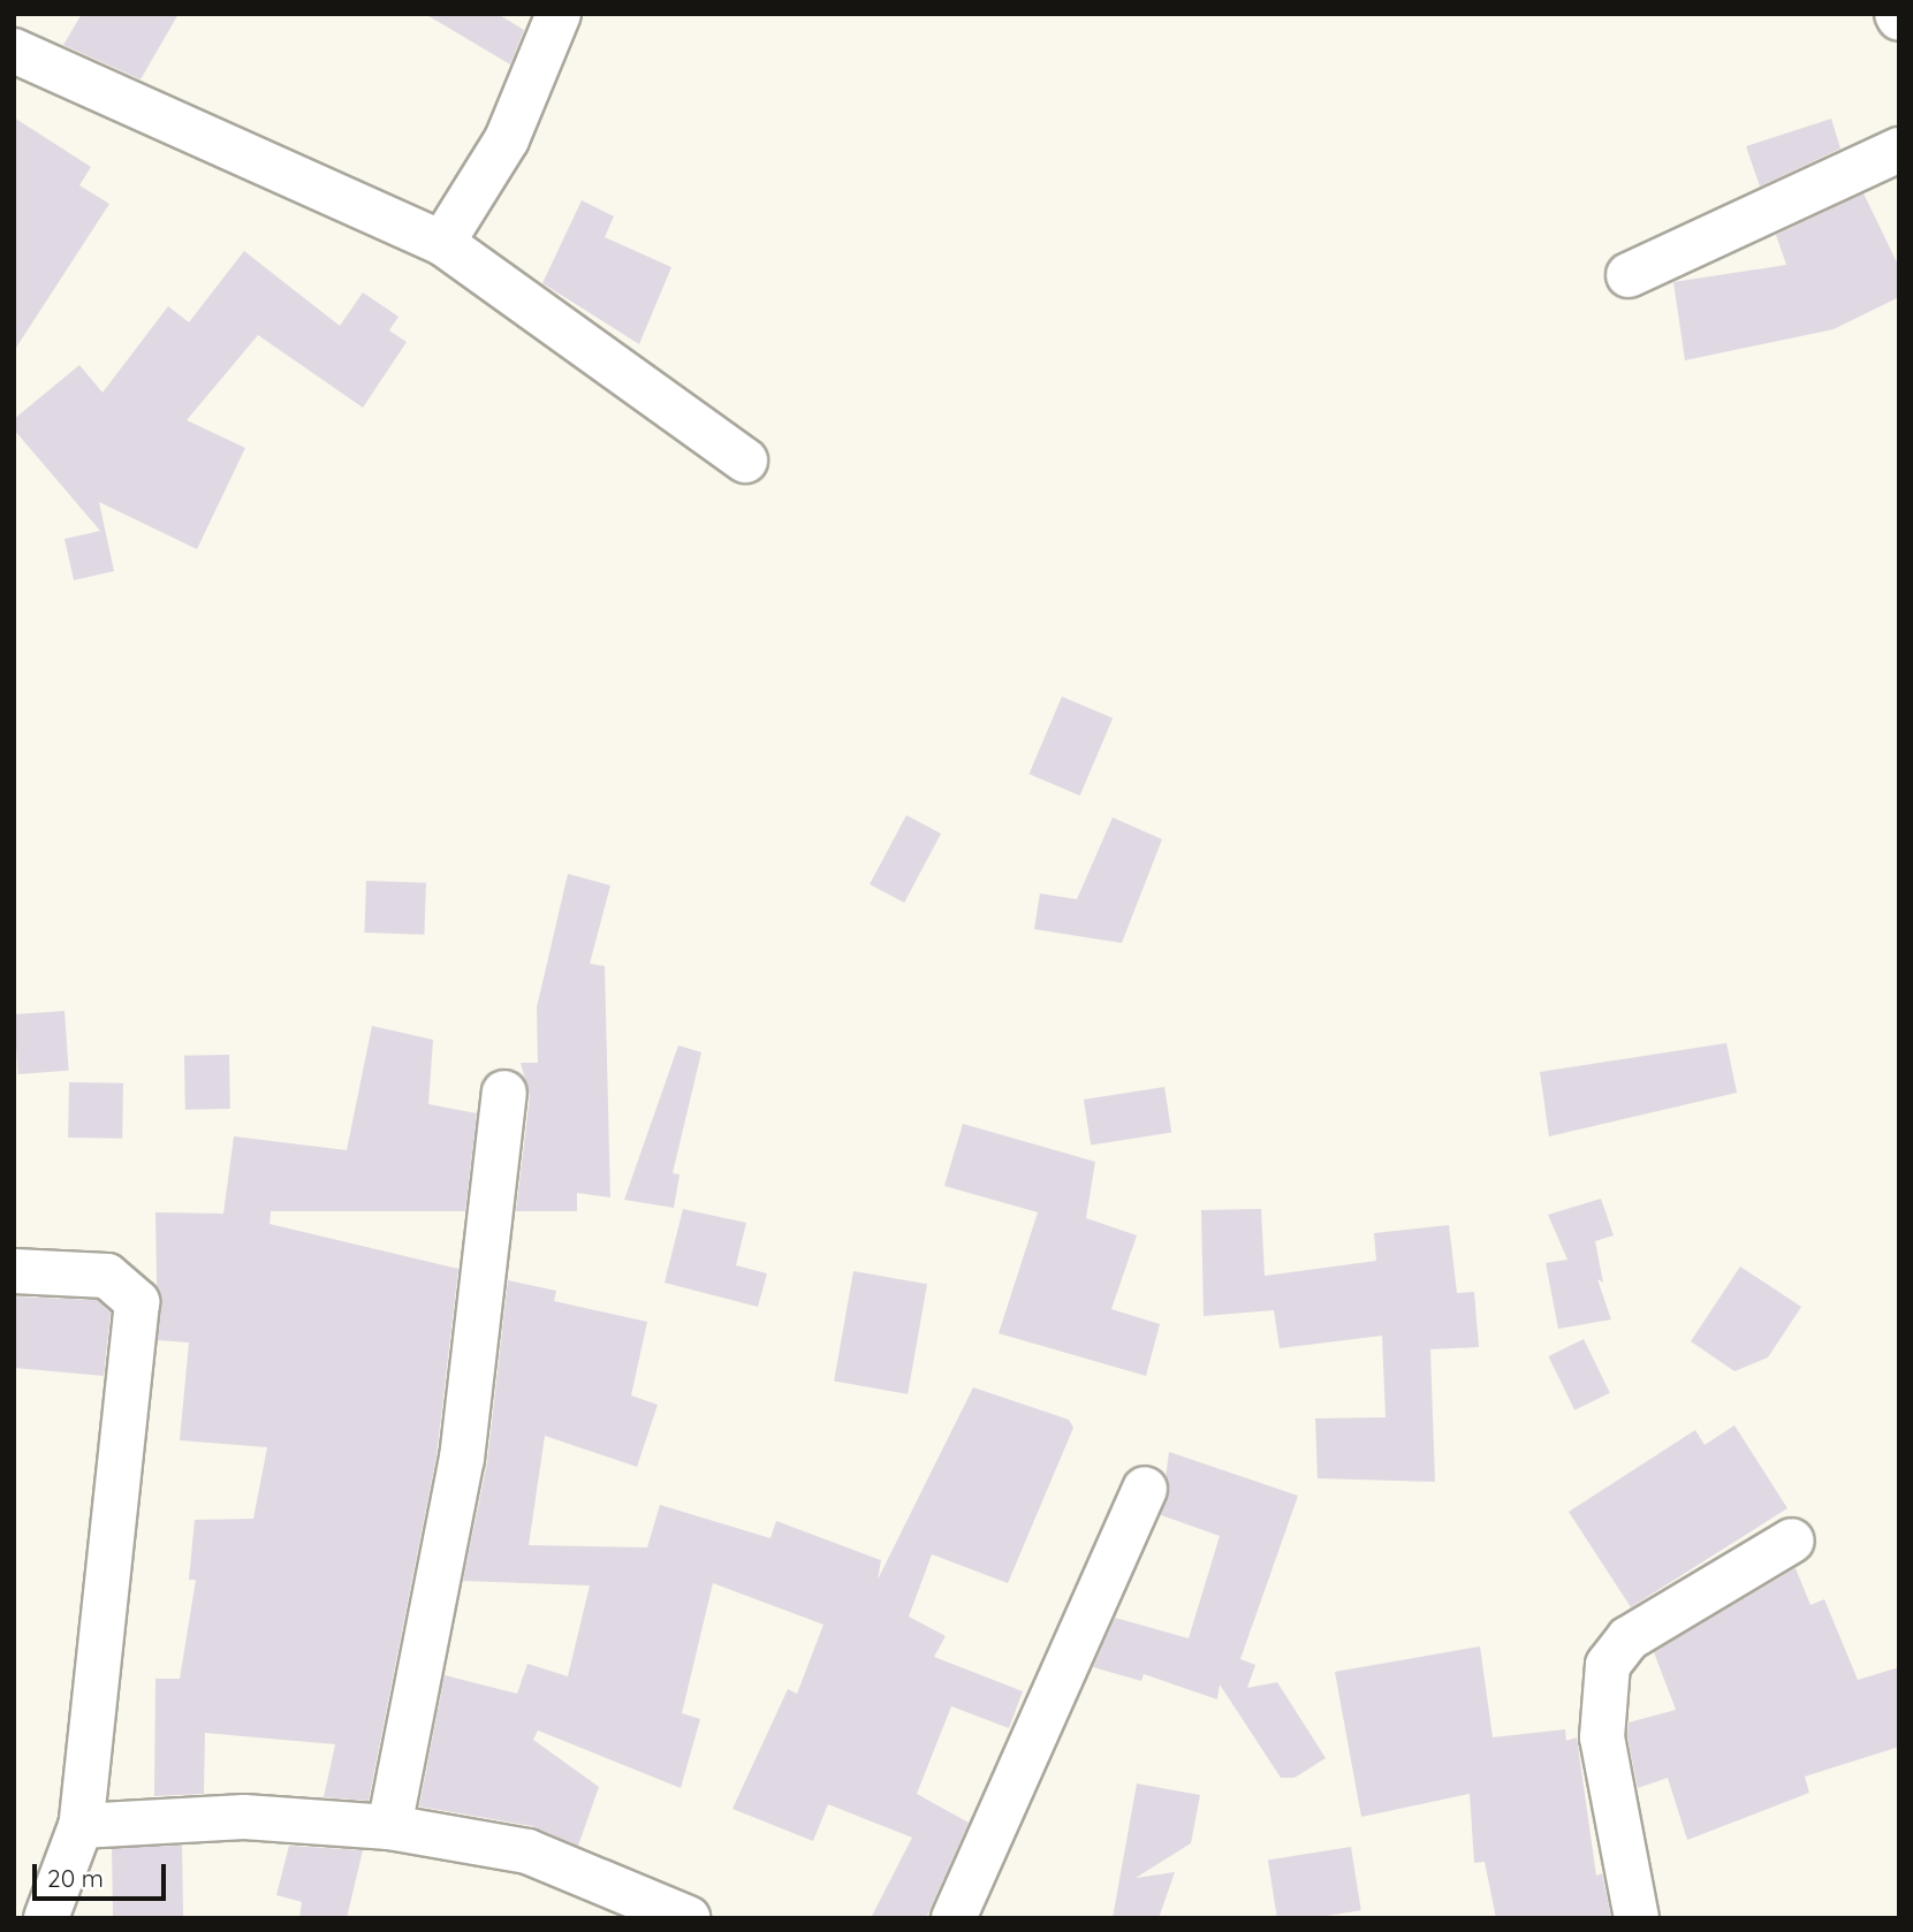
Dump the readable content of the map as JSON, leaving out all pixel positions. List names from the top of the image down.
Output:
{
  "scale_bar": "20 m"
}
